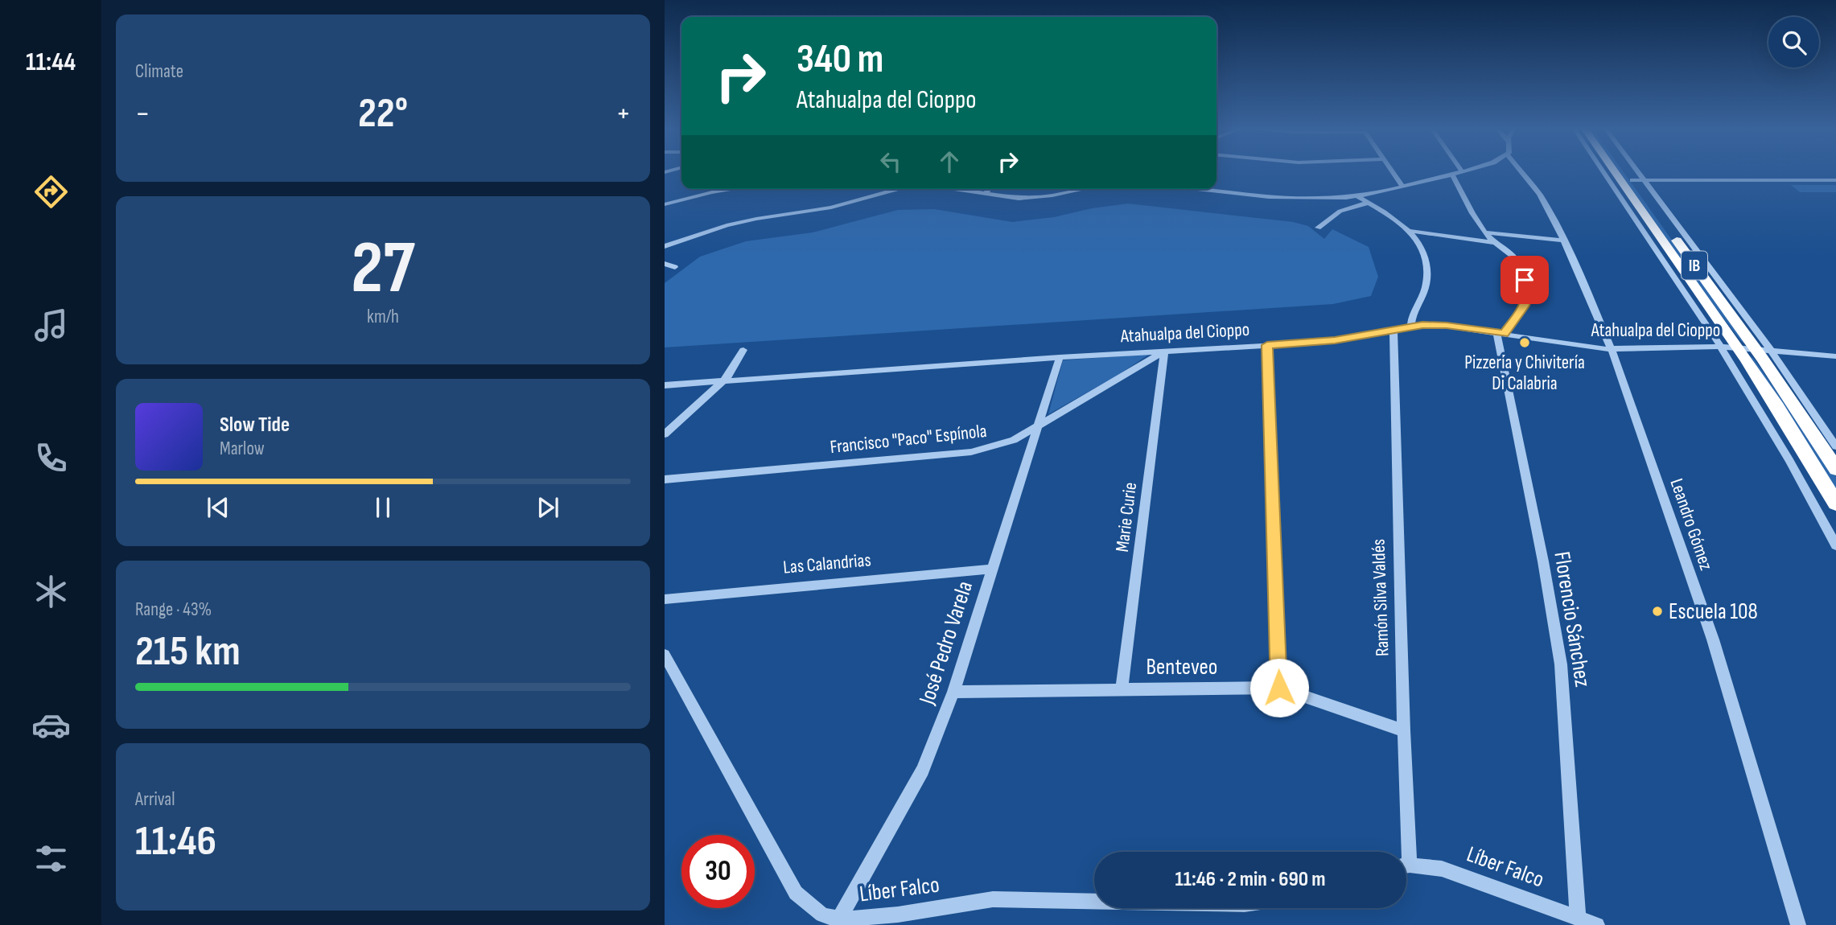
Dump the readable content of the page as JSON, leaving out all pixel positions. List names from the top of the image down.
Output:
{
  "streets": {
    "highway": ["IB"],
    "street": [
      "Atahualpa del Cioppo",
      "Francisco \"Paco\" Espínola",
      "Marie Curie",
      "Leandro Gómez",
      "Las Calandrias",
      "Ramón Silva Valdés",
      "Florencio Sánchez",
      "José Pedro Varela",
      "Benteveo",
      "Líber Falco"
    ]
  },
  "crossings": [
    ["IB", "Atahualpa del Cioppo"],
    ["Atahualpa del Cioppo", "Francisco \"Paco\" Espínola"],
    ["Atahualpa del Cioppo", "Marie Curie"],
    ["Atahualpa del Cioppo", "Leandro Gómez"],
    ["Atahualpa del Cioppo", "Ramón Silva Valdés"],
    ["Atahualpa del Cioppo", "Florencio Sánchez"],
    ["Atahualpa del Cioppo", "José Pedro Varela"],
    ["Francisco \"Paco\" Espínola", "Marie Curie"],
    ["Francisco \"Paco\" Espínola", "José Pedro Varela"],
    ["Marie Curie", "Benteveo"],
    ["Las Calandrias", "José Pedro Varela"],
    ["Ramón Silva Valdés", "Benteveo"],
    ["Florencio Sánchez", "Líber Falco"],
    ["José Pedro Varela", "Benteveo"],
    ["José Pedro Varela", "Líber Falco"]
  ],
  "places": ["Pizzería y Chivitería Di Calabria", "Escuela 108"],
  "page": {
    "tabs": "11:44",
    "tile": [
      "Climate",
      ["27", "km/h"],
      ["Range · 43%", "215 km"],
      ["Arrival", "11:46"]
    ],
    "turn": ["340 m", "Atahualpa del Cioppo"],
    "heat": ["−", "22°", "+"],
    "song": ["Slow Tide", "Marlow"],
    "limit": "30",
    "trip": "11:46 · 2 min · 690 m"
  }
}
